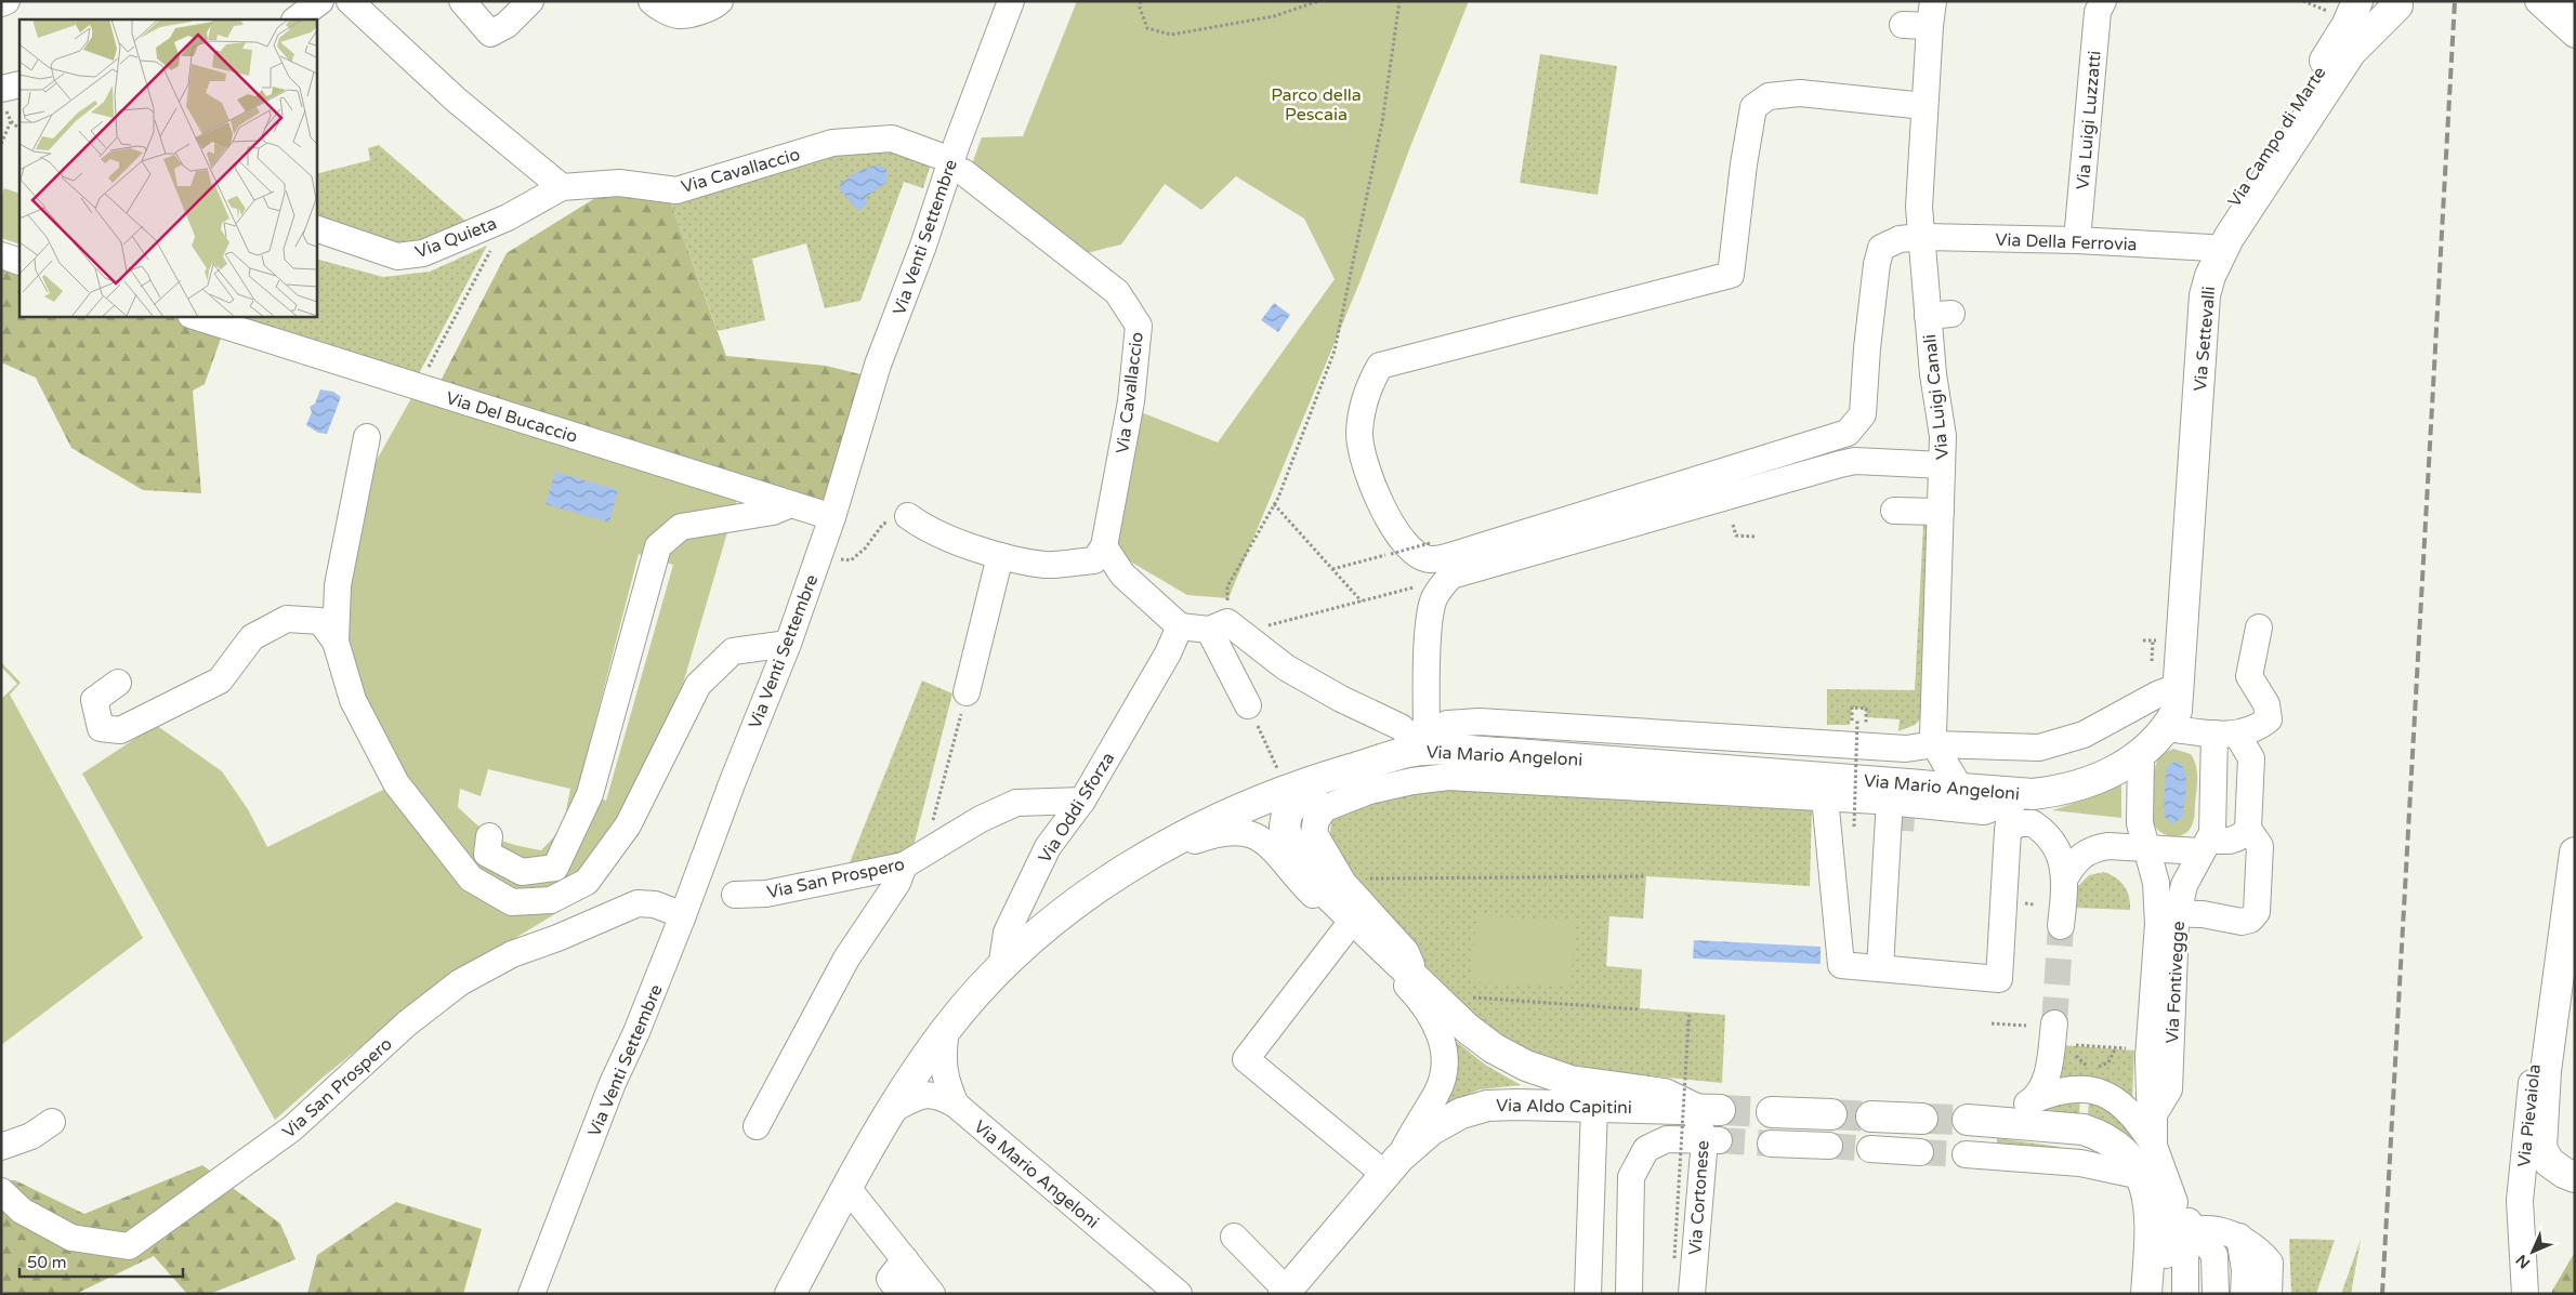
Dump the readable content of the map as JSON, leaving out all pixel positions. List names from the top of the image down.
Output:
{
  "streets": {
    "main road": [
      "Via Campo di Marte",
      "Via Settevalli",
      "Via Mario Angeloni",
      "Via Aldo Capitini",
      "Via Pievaiola"
    ],
    "street": [
      "Via Luigi Luzzatti",
      "Via Cavallaccio",
      "Via Quieta",
      "Via Venti Settembre",
      "Via Della Ferrovia",
      "Via Luigi Canali",
      "Via Del Bucaccio",
      "Via Oddi Sforza",
      "Via San Prospero",
      "Via Fontivegge",
      "Via Cortonese"
    ]
  },
  "crossings": [
    ["Via Luigi Luzzatti", "Via Della Ferrovia"],
    ["Via Campo di Marte", "Via Della Ferrovia"],
    ["Via Campo di Marte", "Via Settevalli"],
    ["Via Cavallaccio", "Via Quieta"],
    ["Via Venti Settembre", "Via Del Bucaccio"],
    ["Via Venti Settembre", "Via San Prospero"],
    ["Via Della Ferrovia", "Via Settevalli"],
    ["Via Della Ferrovia", "Via Luigi Canali"],
    ["Via Settevalli", "Via Mario Angeloni"],
    ["Via Settevalli", "Via Fontivegge"],
    ["Via Mario Angeloni", "Via Oddi Sforza"],
    ["Via Mario Angeloni", "Via Fontivegge"],
    ["Via Oddi Sforza", "Via San Prospero"],
    ["Via Aldo Capitini", "Via Cortonese"]
  ],
  "parks": ["Parco della Pescaia"],
  "scale_bar": "50 m",
  "north": "bottom left"
}
